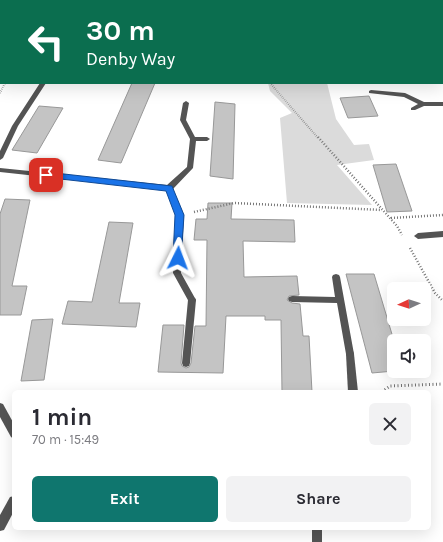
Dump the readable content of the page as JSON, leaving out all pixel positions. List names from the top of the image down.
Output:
{
  "north": "left",
  "page": {
    "turn": ["30 m", "Denby Way"],
    "heading": ["1 min", "70 m · 15:49"],
    "buttons": ["Exit", "Share"]
  }
}
